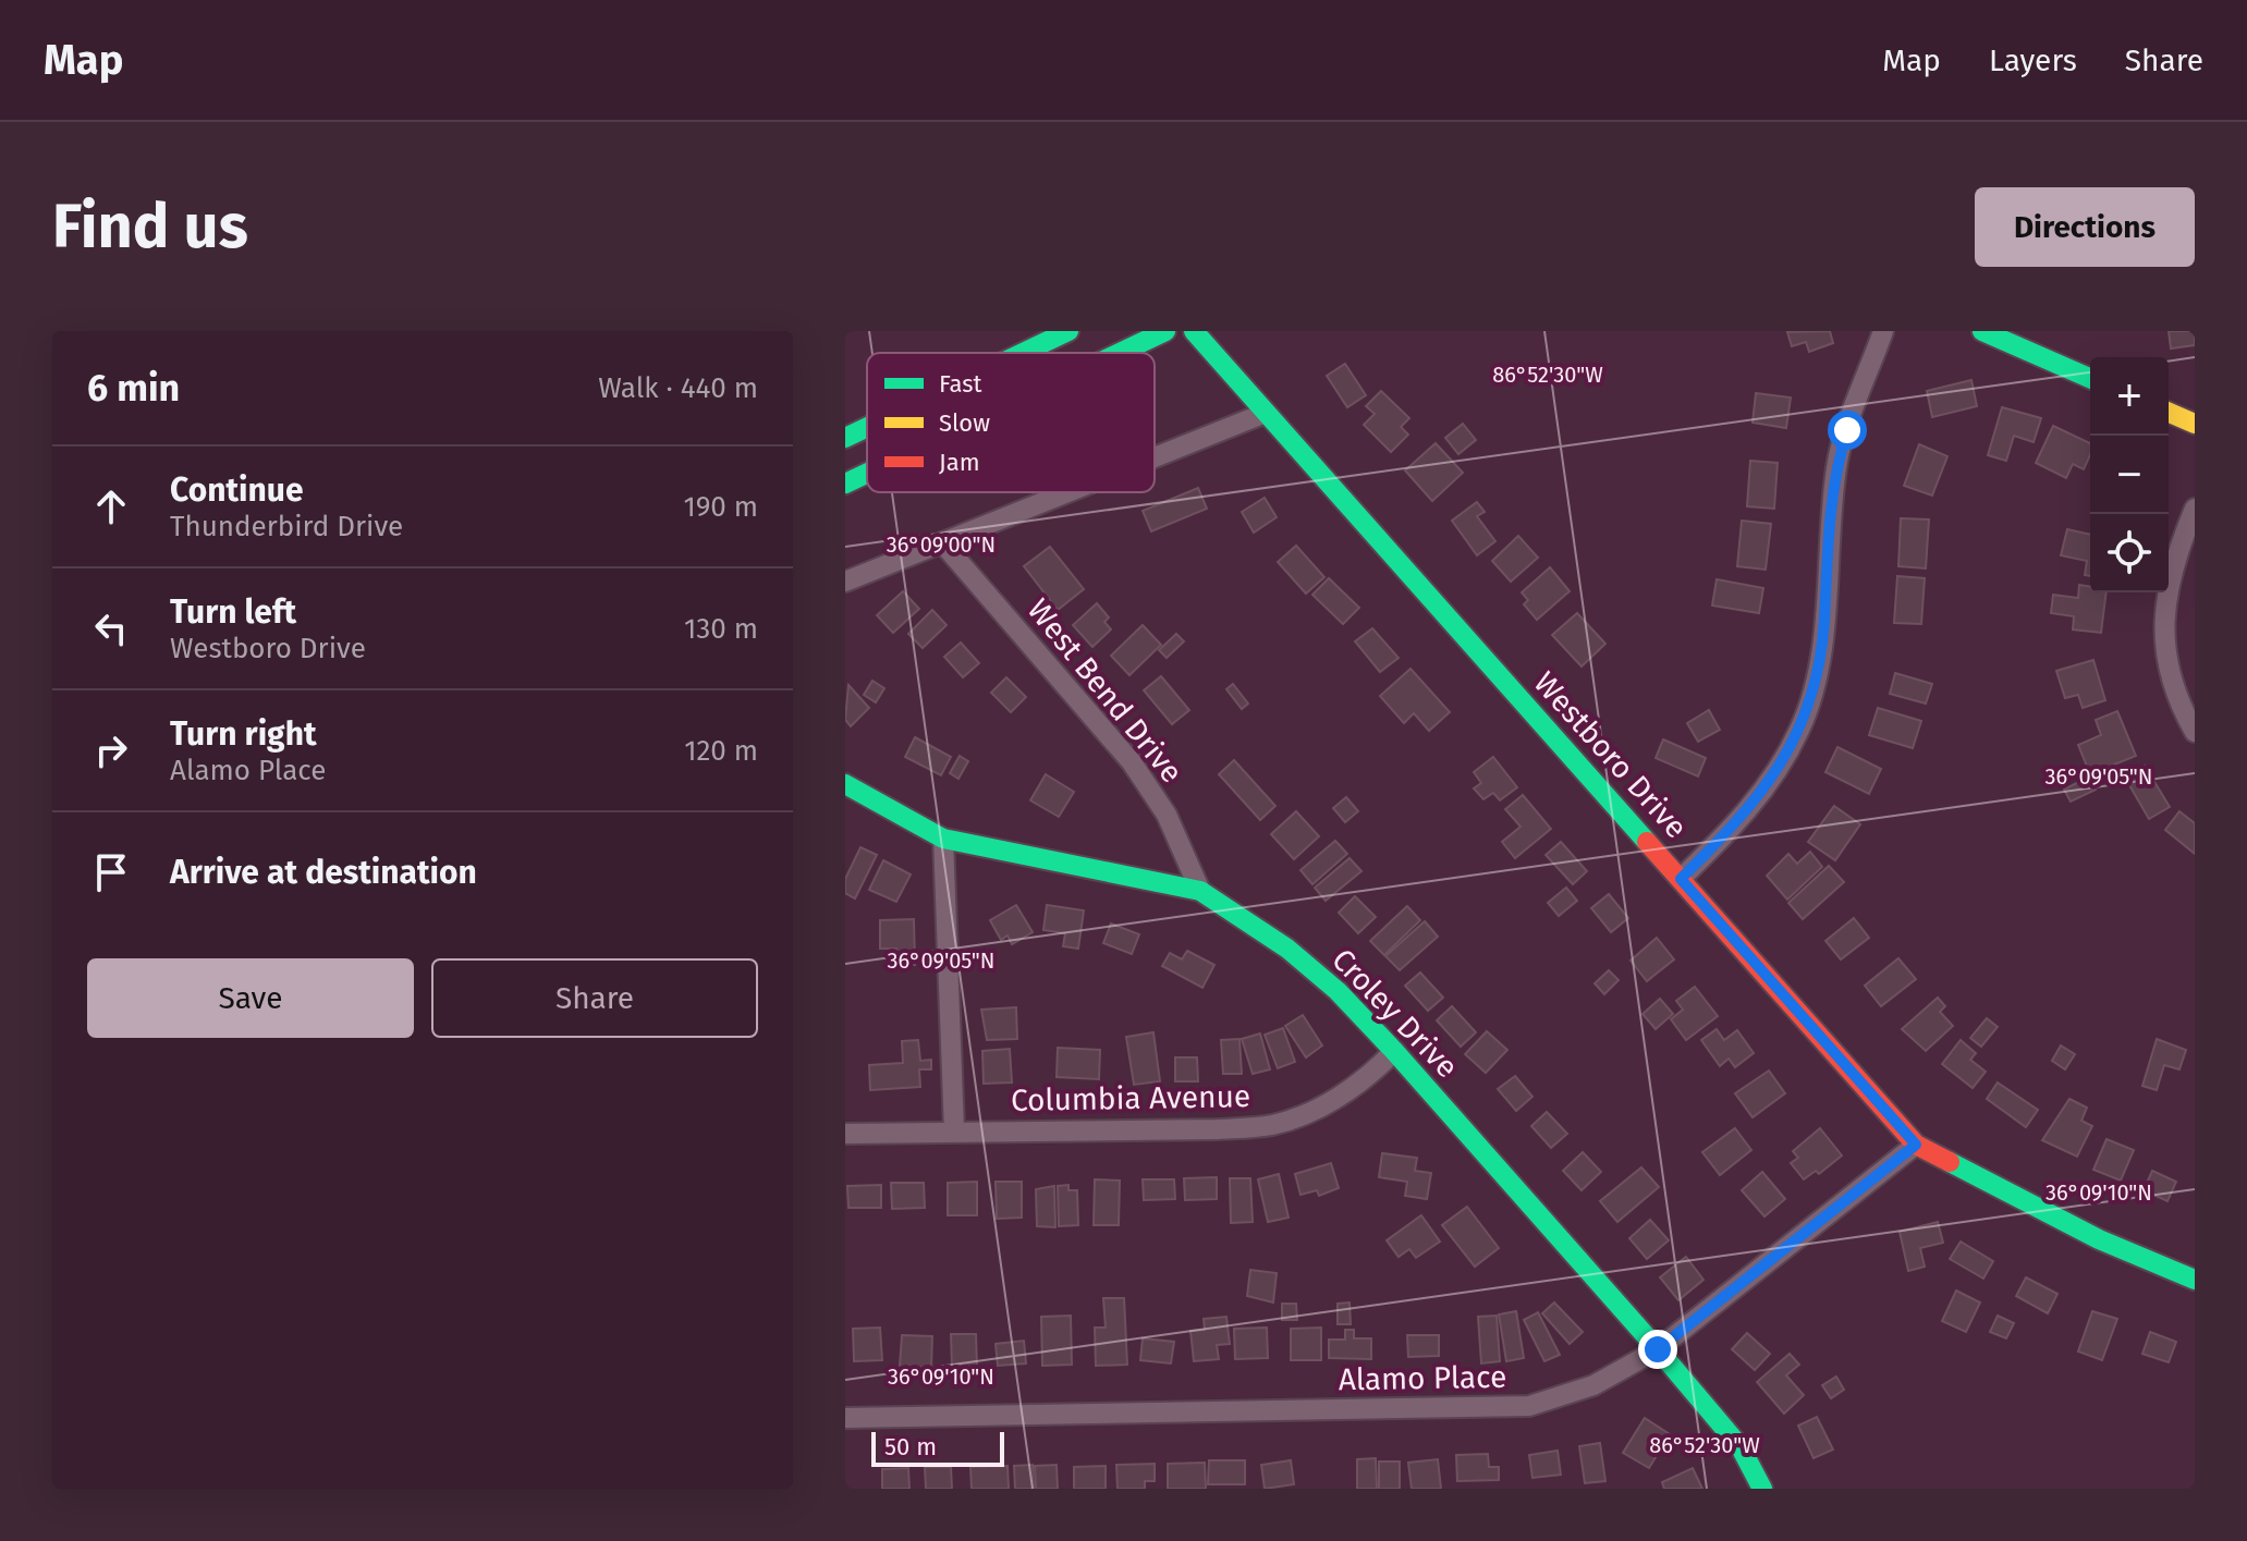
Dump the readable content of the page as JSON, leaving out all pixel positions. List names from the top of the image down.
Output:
{
  "streets": {
    "main road": ["Westboro Drive", "Croley Drive"],
    "street": ["West Bend Drive", "Columbia Avenue", "Alamo Place"]
  },
  "crossings": [
    ["West Bend Drive", "Croley Drive"],
    ["Westboro Drive", "Alamo Place"],
    ["Croley Drive", "Columbia Avenue"],
    ["Croley Drive", "Alamo Place"]
  ],
  "legend": ["Fast", "Slow", "Jam"],
  "scale_bar": "50 m",
  "page": {
    "header": "Map",
    "nav": ["Map", "Layers", "Share"],
    "buttons": [
      "Directions",
      ["Save", "Share"]
    ],
    "title": "Find us",
    "heading": ["6 min", "Walk · 440 m"],
    "map_buttons": ["+", "−"],
    "list": [
      ["Continue", "Thunderbird Drive", "190 m"],
      ["Turn left", "Westboro Drive", "130 m"],
      ["Turn right", "Alamo Place", "120 m"],
      "Arrive at destination"
    ],
    "scale": "50 m"
  },
  "coordinates": [
    "86°52'30\"W",
    "36°09'00\"N",
    "36°09'05\"N",
    "36°09'10\"N"
  ]
}
